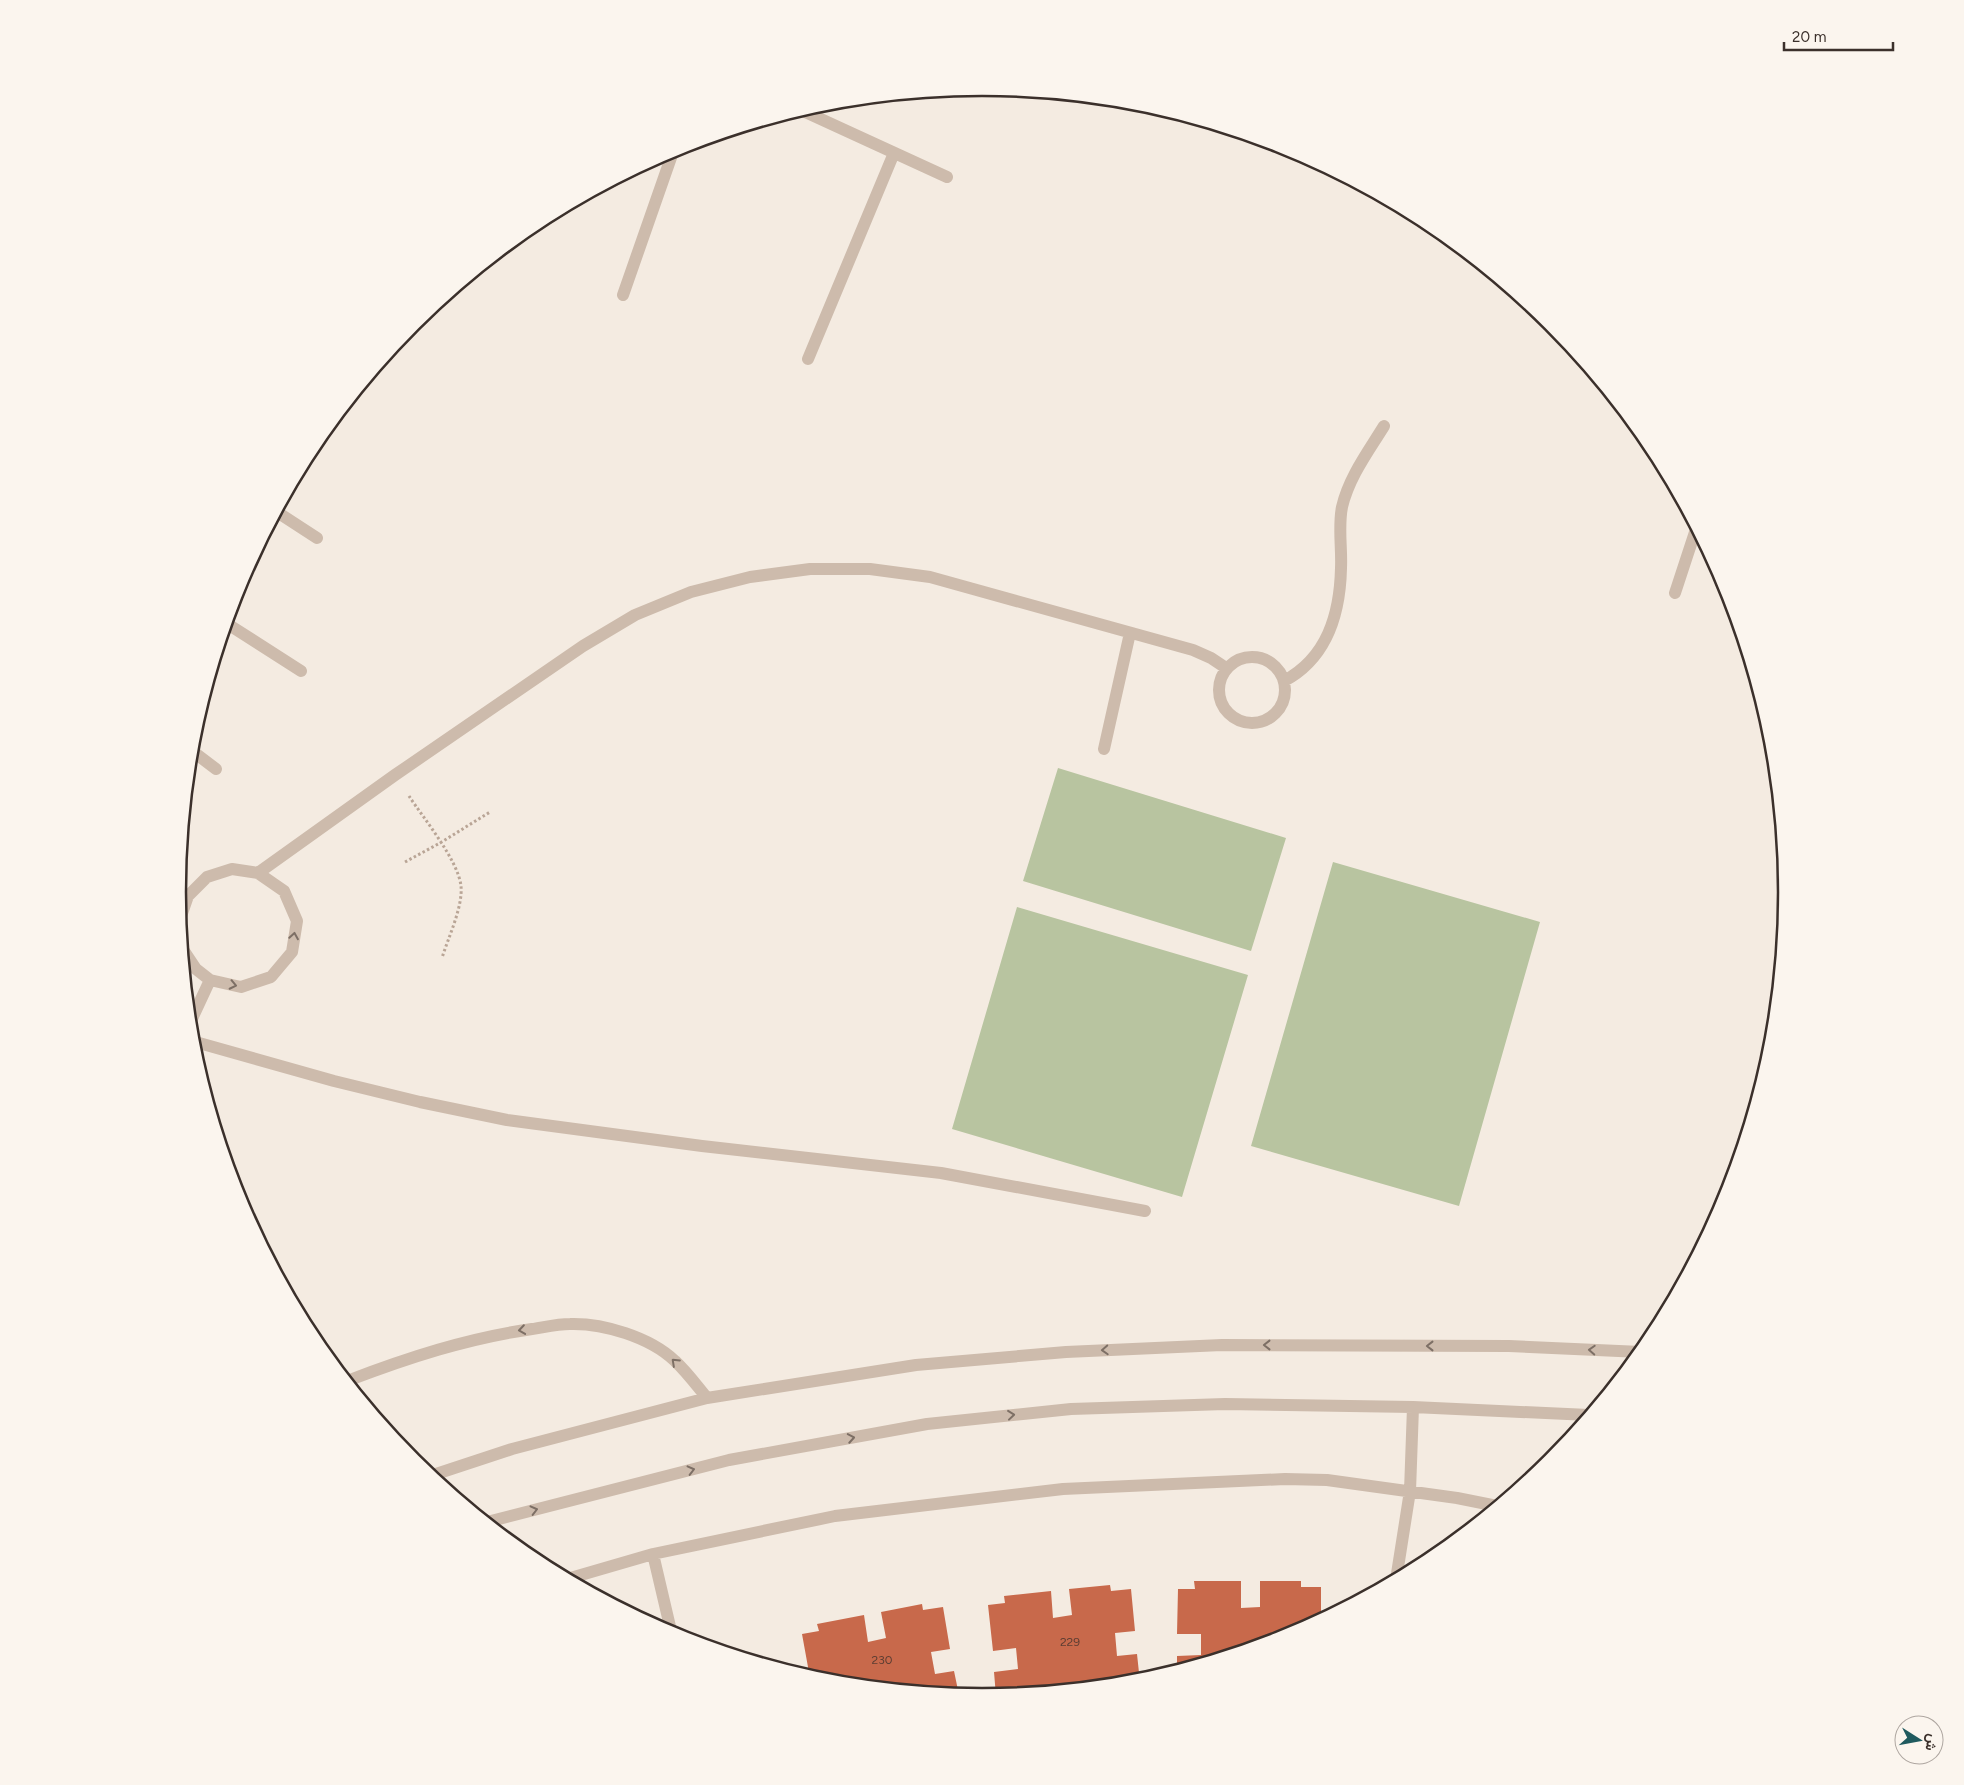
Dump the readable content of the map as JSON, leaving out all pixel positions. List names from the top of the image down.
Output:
{
  "house_numbers": ["229", "230"],
  "scale_bar": "20 m",
  "north": "right"
}
